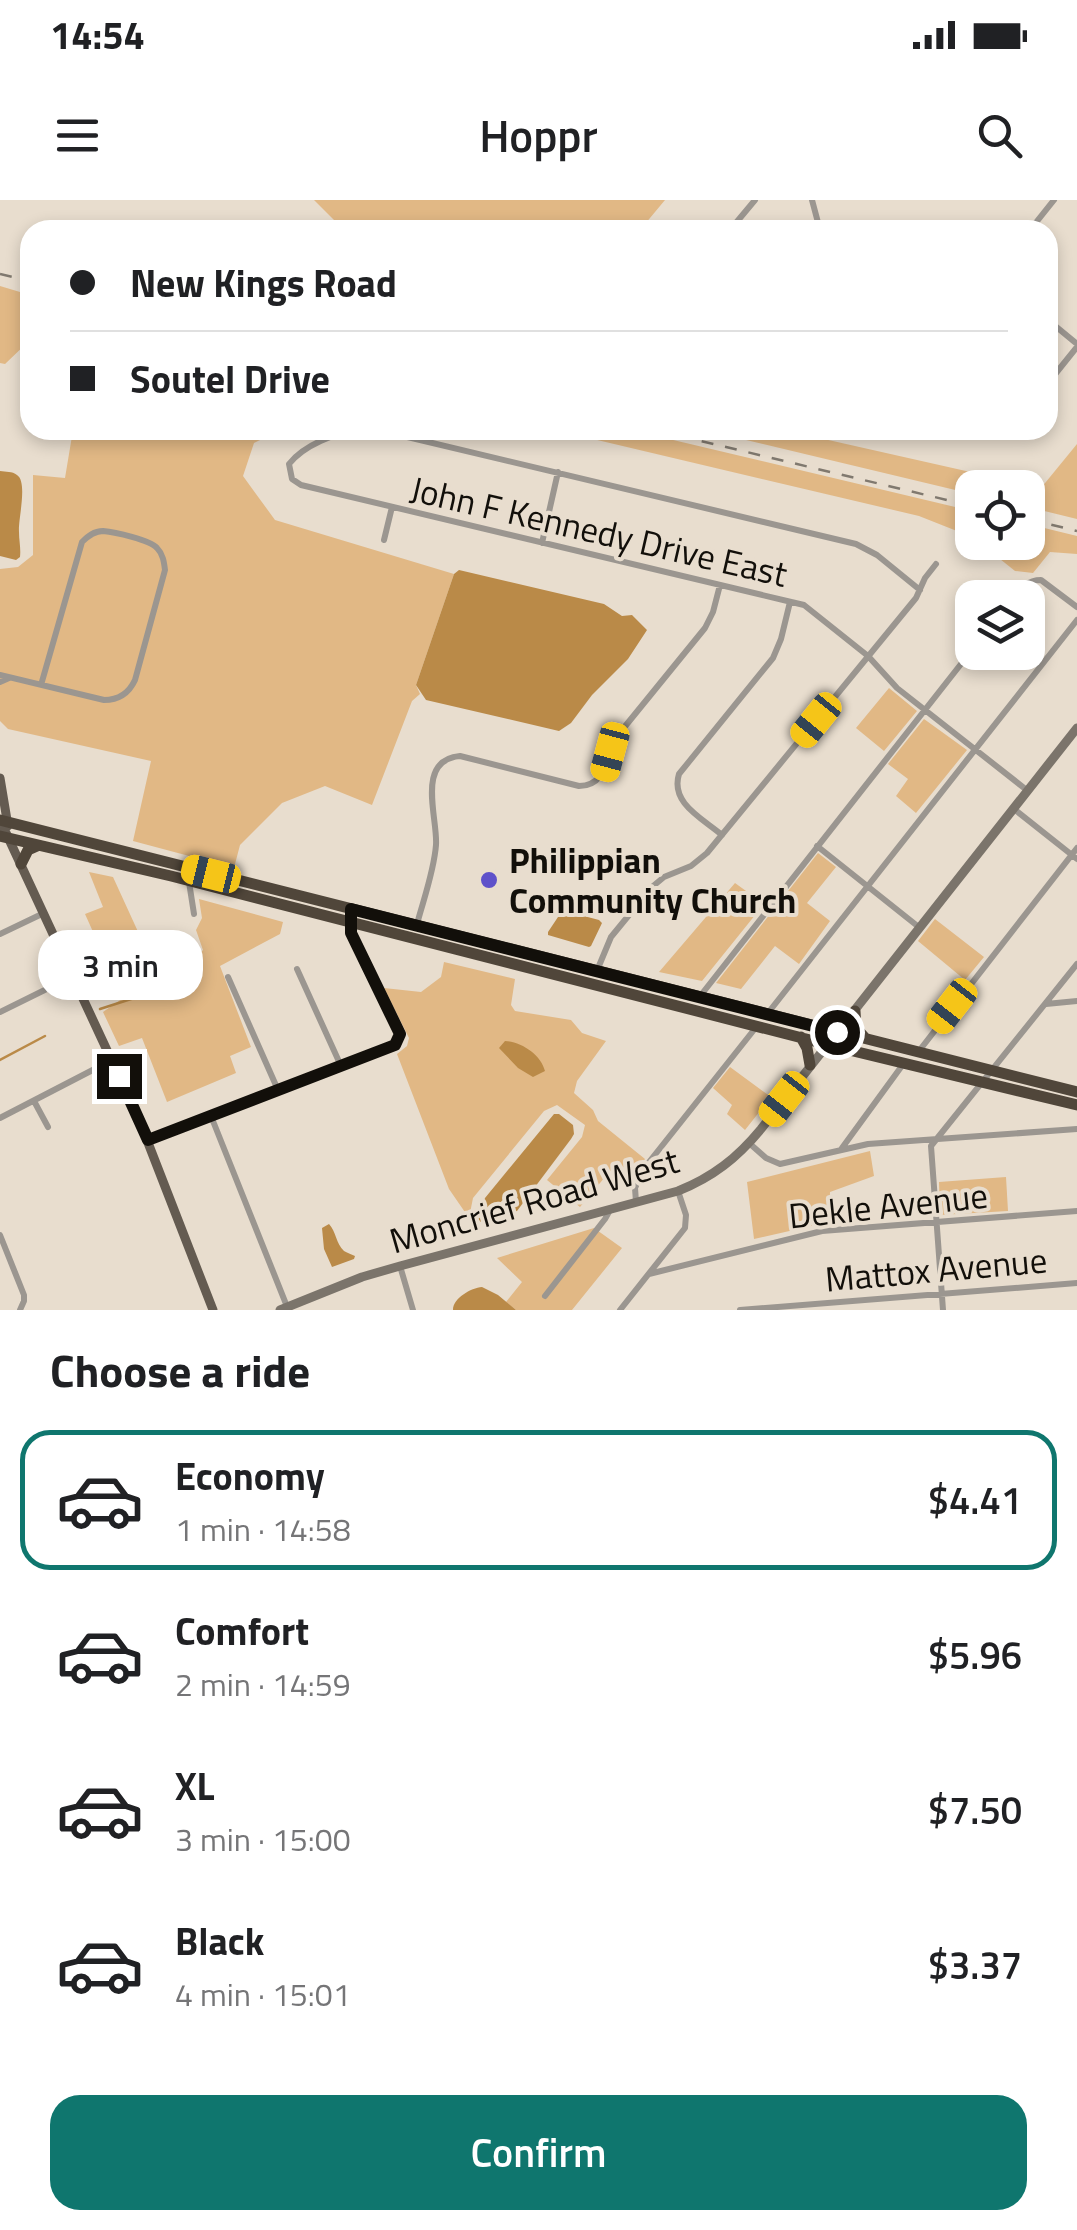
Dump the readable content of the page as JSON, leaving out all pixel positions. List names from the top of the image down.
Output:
{
  "streets": {
    "main road": ["Moncrief Road West"],
    "street": ["John F Kennedy Drive East", "Dekle Avenue", "Mattox Avenue"]
  },
  "crossings": [
    ["John F Kennedy Drive East", "Moncrief Road West"]
  ],
  "places": ["Philippian Community Church"],
  "page": {
    "status": "14:54",
    "header": "Hoppr",
    "banner": ["New Kings Road", "Soutel Drive"],
    "bubble": "3 min",
    "heading": "Choose a ride",
    "list": [
      {
        "name": "Economy",
        "note": "1 min · 14:58",
        "value": "$4.41"
      },
      {
        "name": "Comfort",
        "note": "2 min · 14:59",
        "value": "$5.96"
      },
      {
        "name": "XL",
        "note": "3 min · 15:00",
        "value": "$7.50"
      },
      {
        "name": "Black",
        "note": "4 min · 15:01",
        "value": "$3.37"
      }
    ],
    "buttons": "Confirm"
  }
}
